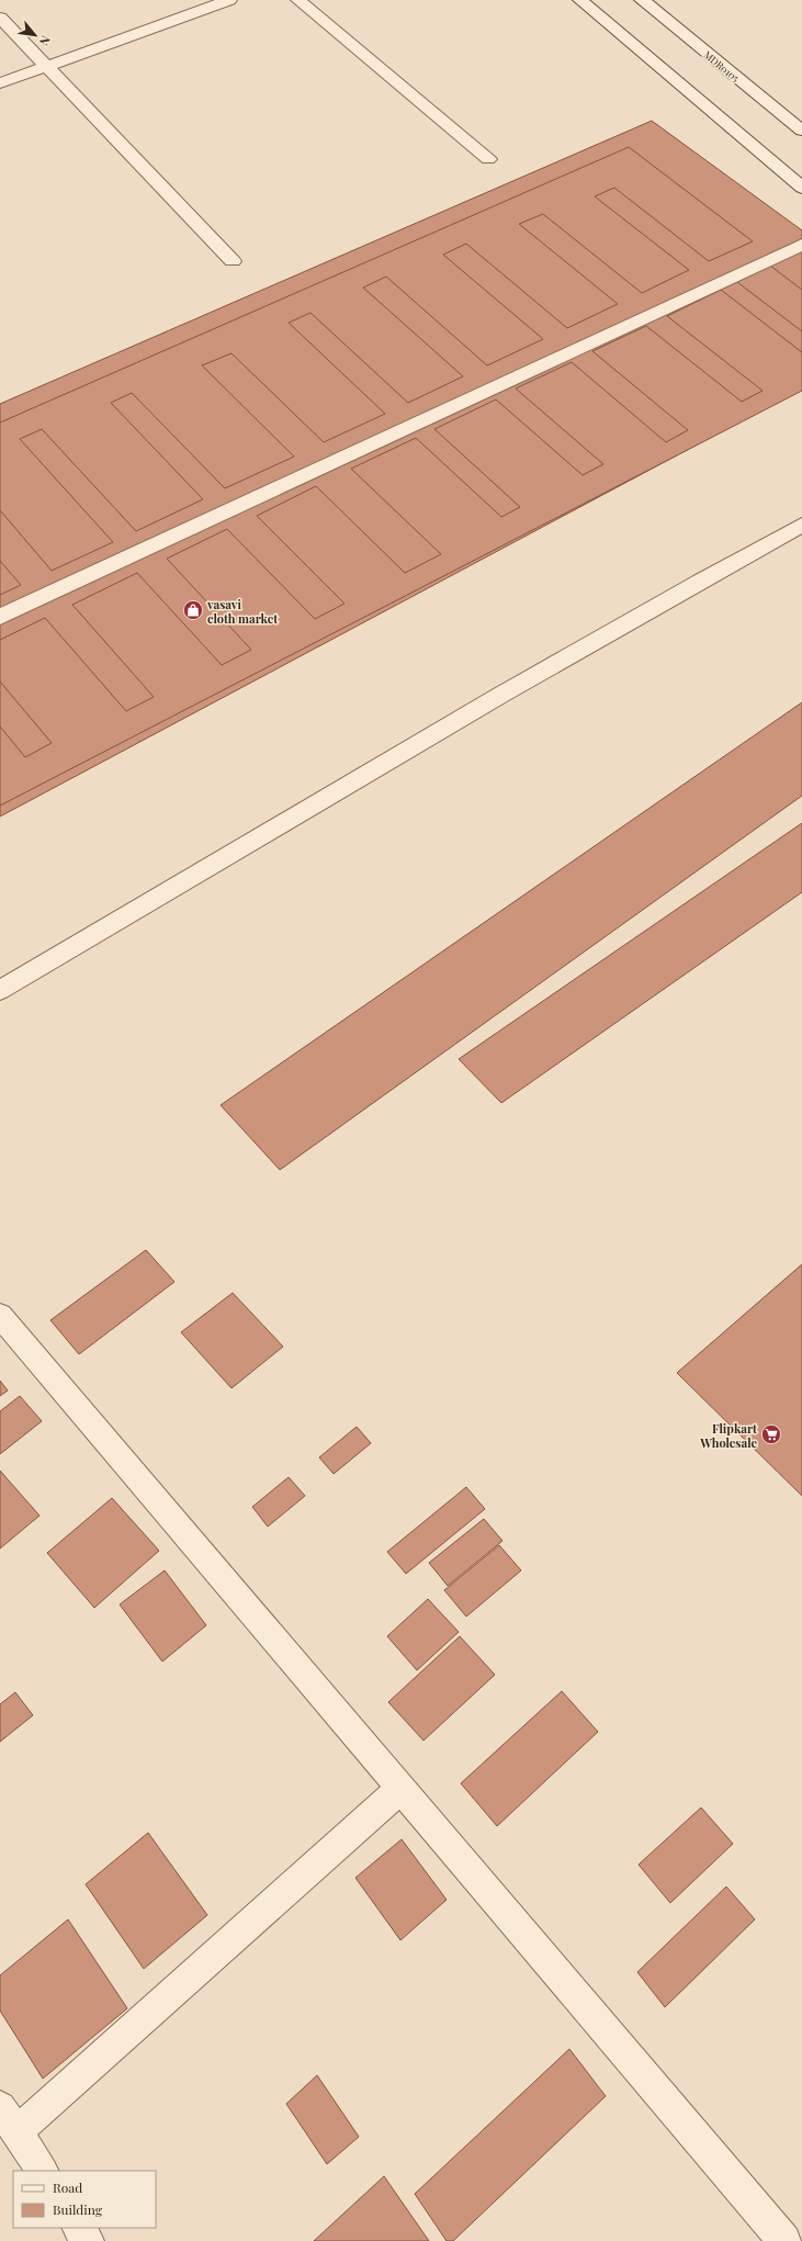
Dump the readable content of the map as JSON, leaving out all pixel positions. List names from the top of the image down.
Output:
{
  "streets": {
    "street": ["MDR0105"]
  },
  "places": {
    "shop": ["vasavi cloth market"],
    "supermarket": ["Flipkart Wholesale"]
  },
  "legend": ["Road", "Building"],
  "north": "bottom right"
}
